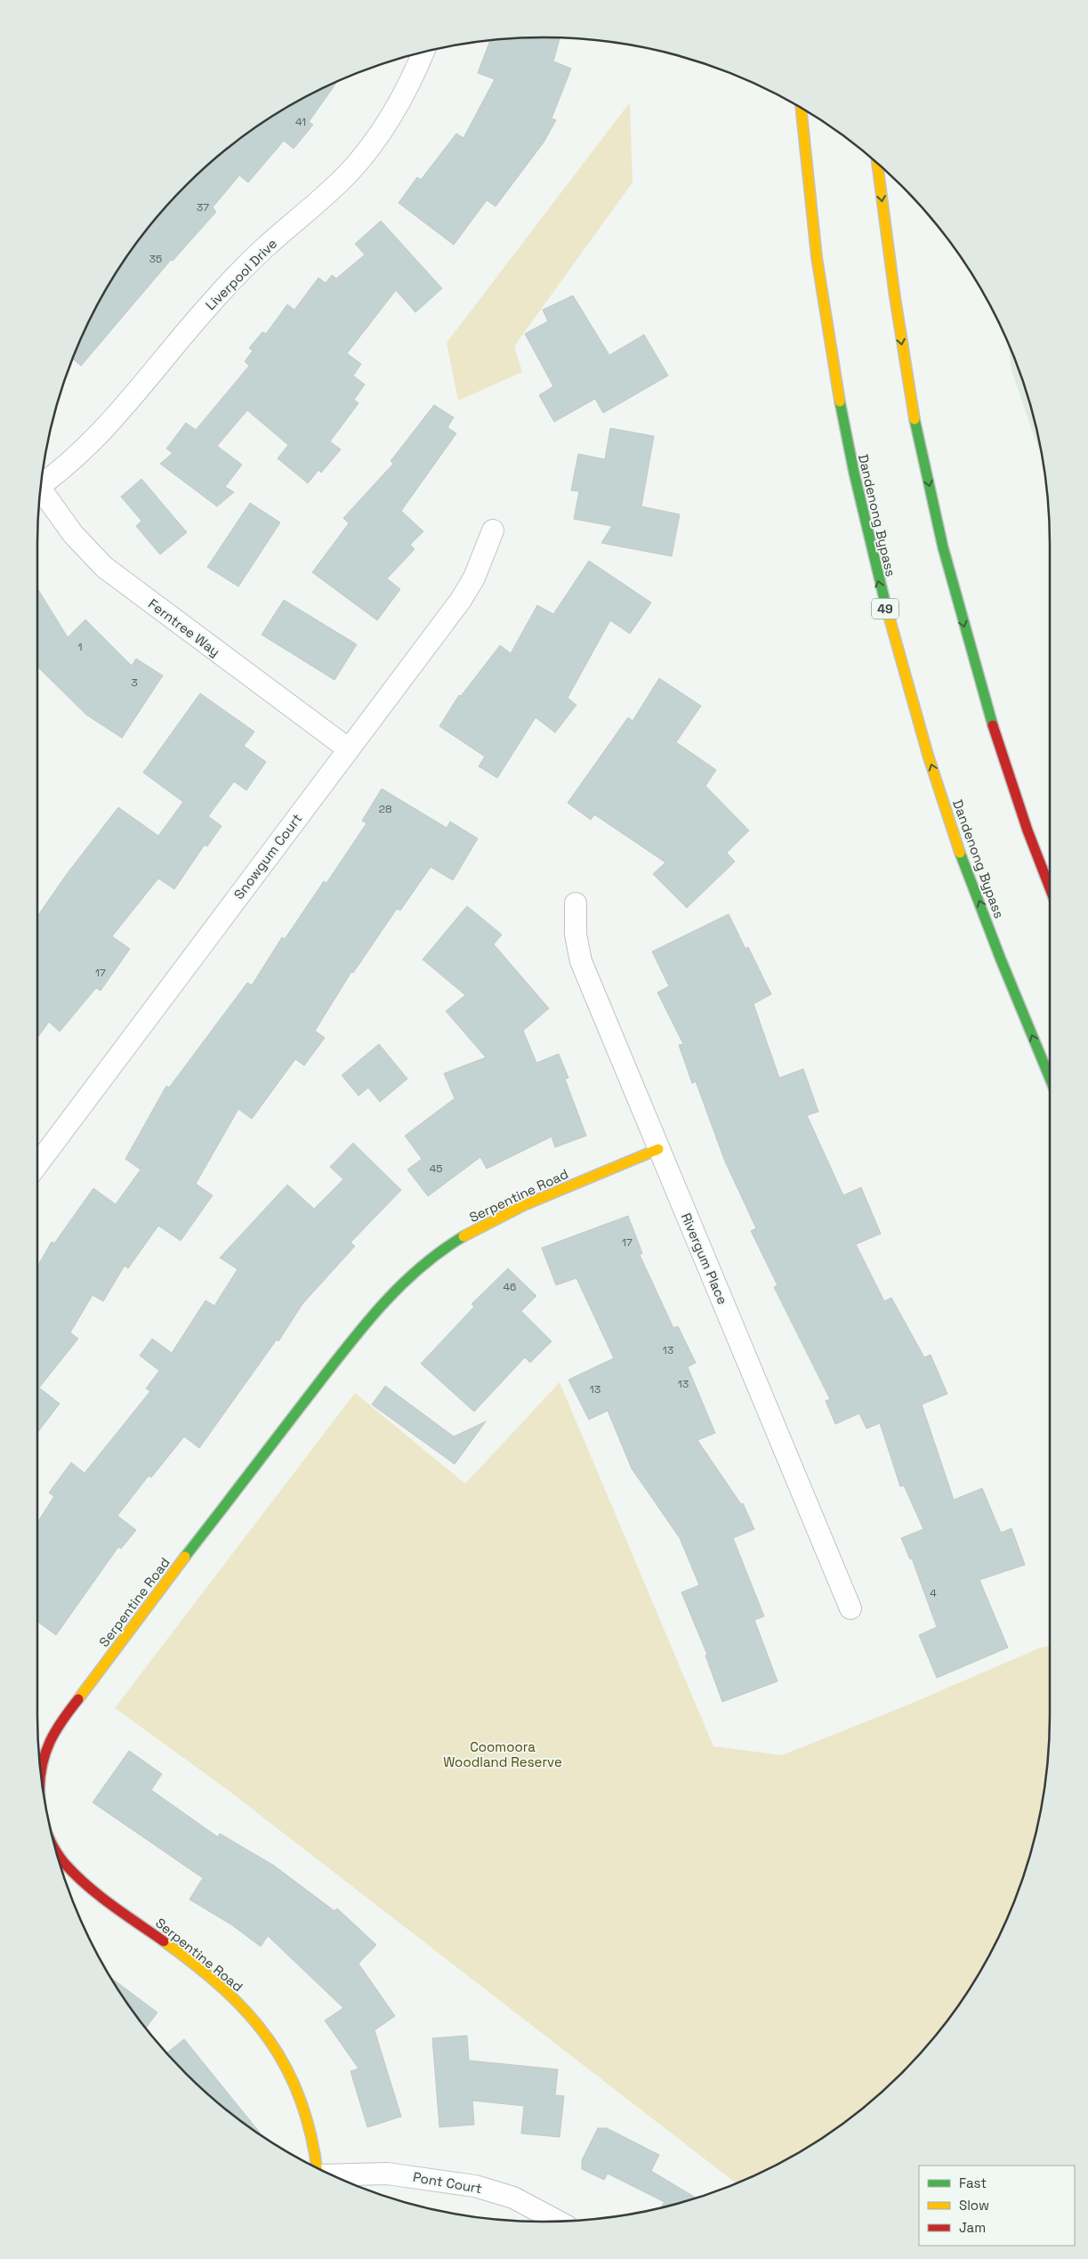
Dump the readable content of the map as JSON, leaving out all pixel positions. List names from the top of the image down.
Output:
{
  "streets": {
    "main road": ["Dandenong Bypass", "49", "Serpentine Road"],
    "street": [
      "Liverpool Drive",
      "Ferntree Way",
      "Snowgum Court",
      "Rivergum Place",
      "Pont Court"
    ]
  },
  "crossings": [
    ["Ferntree Way", "Snowgum Court"],
    ["Serpentine Road", "Rivergum Place"]
  ],
  "parks": ["Coomoora Woodland Reserve"],
  "house_numbers": [
    "41",
    "37",
    "35",
    "1",
    "3",
    "28",
    "17",
    "45",
    "17",
    "46",
    "13",
    "13",
    "13",
    "4"
  ],
  "legend": ["Fast", "Slow", "Jam"]
}
